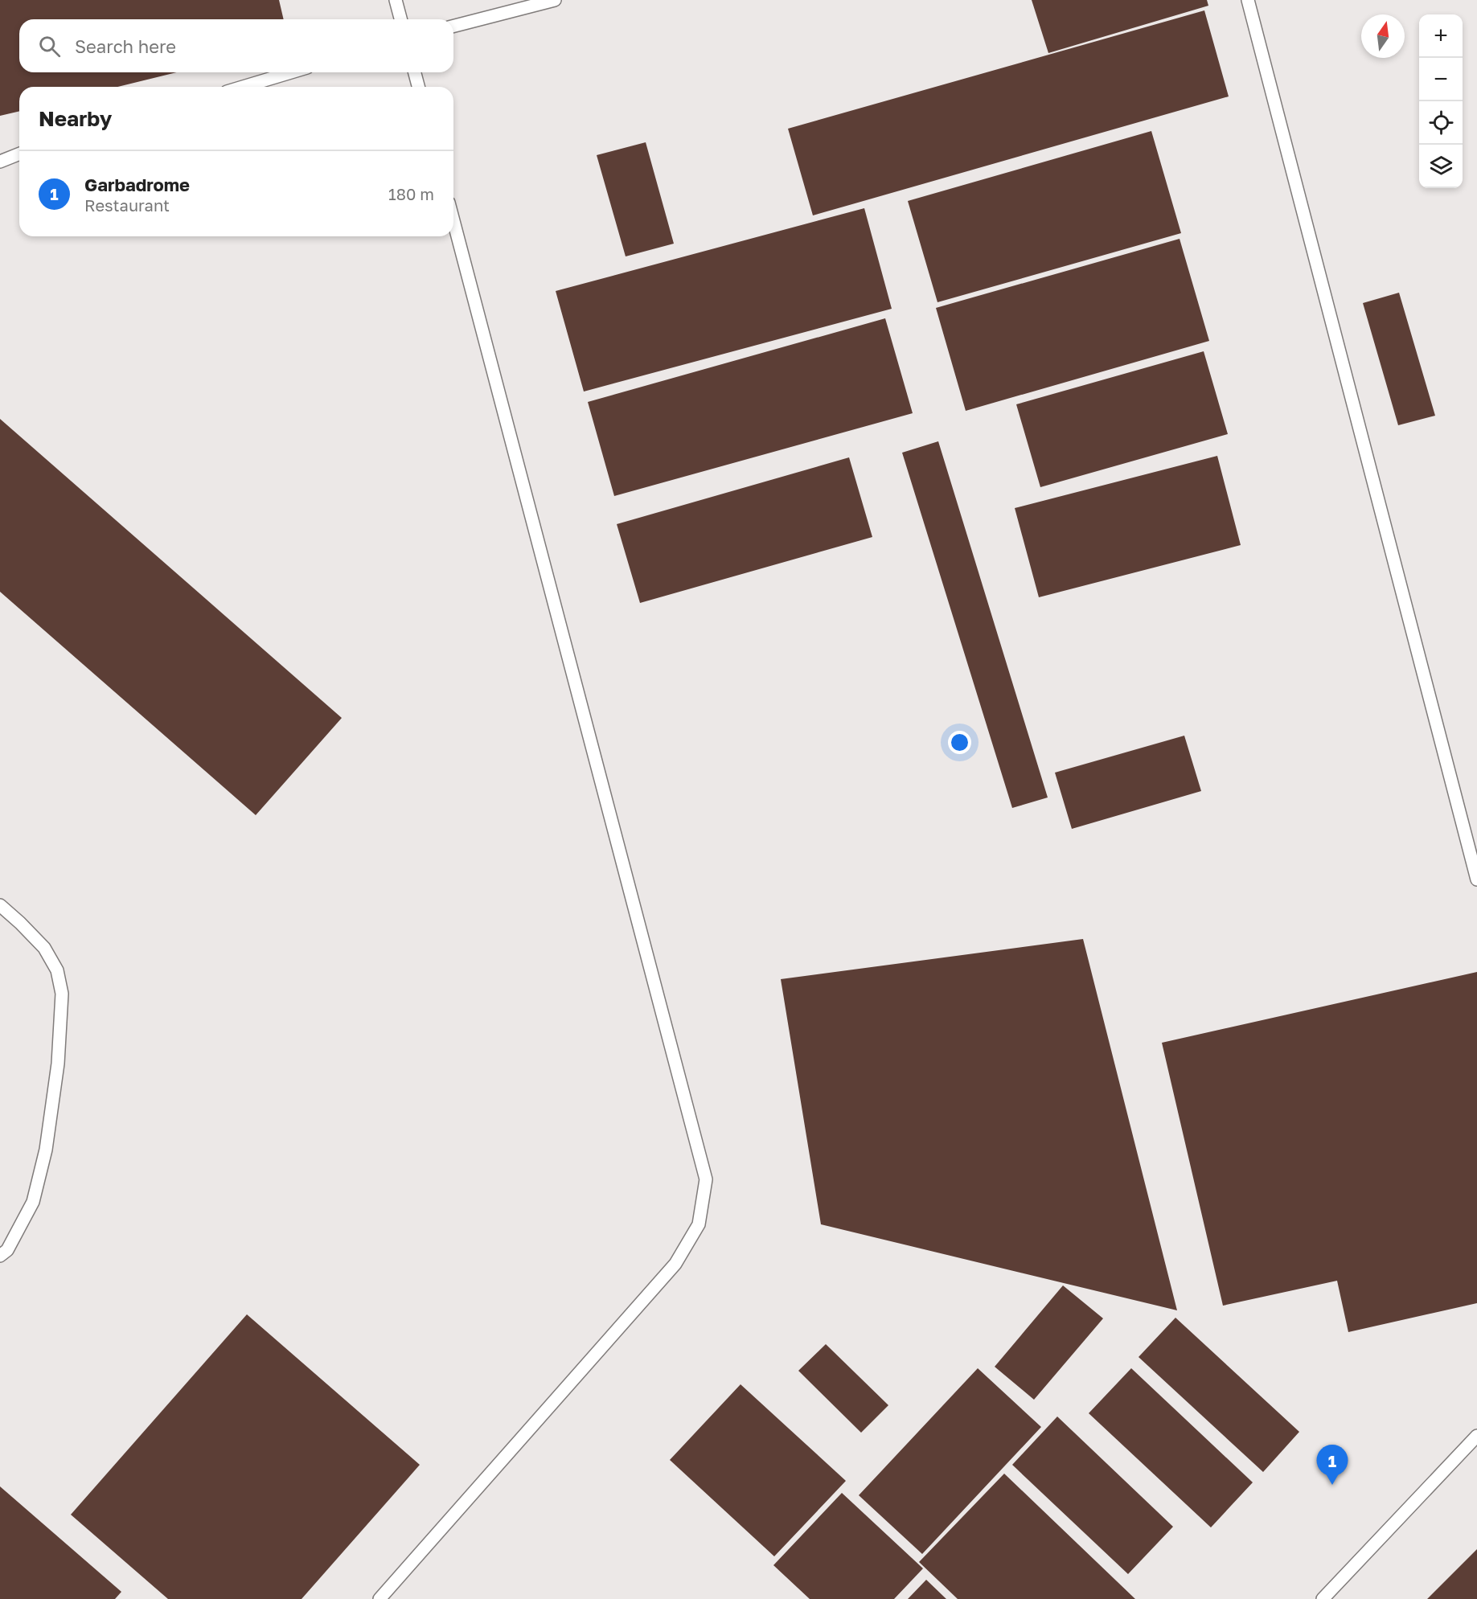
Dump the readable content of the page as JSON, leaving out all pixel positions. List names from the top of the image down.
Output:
{
  "north": "top",
  "page": {
    "map_buttons": ["+", "−"],
    "search": "Search here",
    "heading": "Nearby",
    "list": [
      {
        "mark": "1",
        "name": "Garbadrome",
        "note": "Restaurant",
        "value": "180 m"
      }
    ],
    "pins": "1"
  }
}
